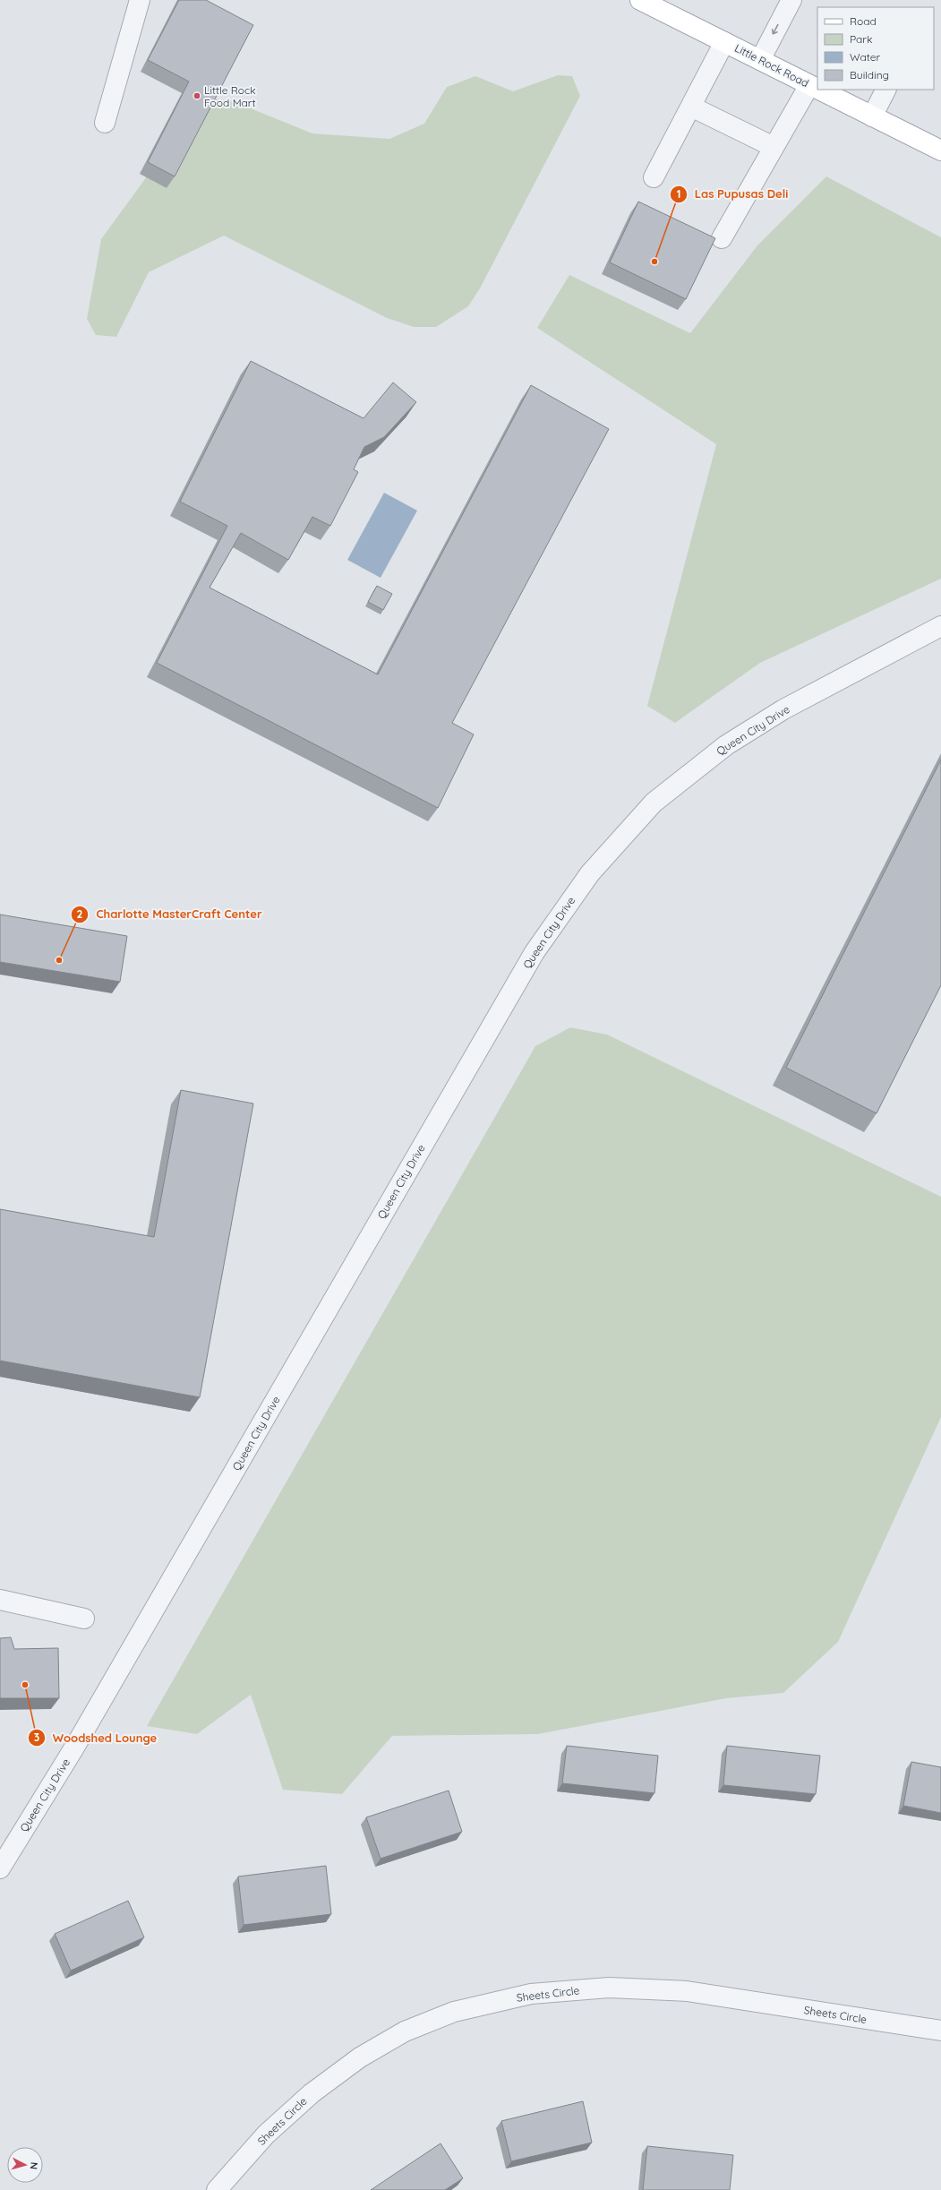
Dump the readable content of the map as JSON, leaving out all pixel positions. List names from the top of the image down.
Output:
{
  "streets": {
    "main road": ["Little Rock Road"],
    "street": ["Queen City Drive", "Sheets Circle"]
  },
  "places": [
    "Little Rock Food Mart",
    "Las Pupusas Deli",
    "Charlotte MasterCraft Center",
    "Woodshed Lounge"
  ],
  "legend": [
    "Road",
    "Park",
    "Water",
    "Building"
  ],
  "north": "right"
}
